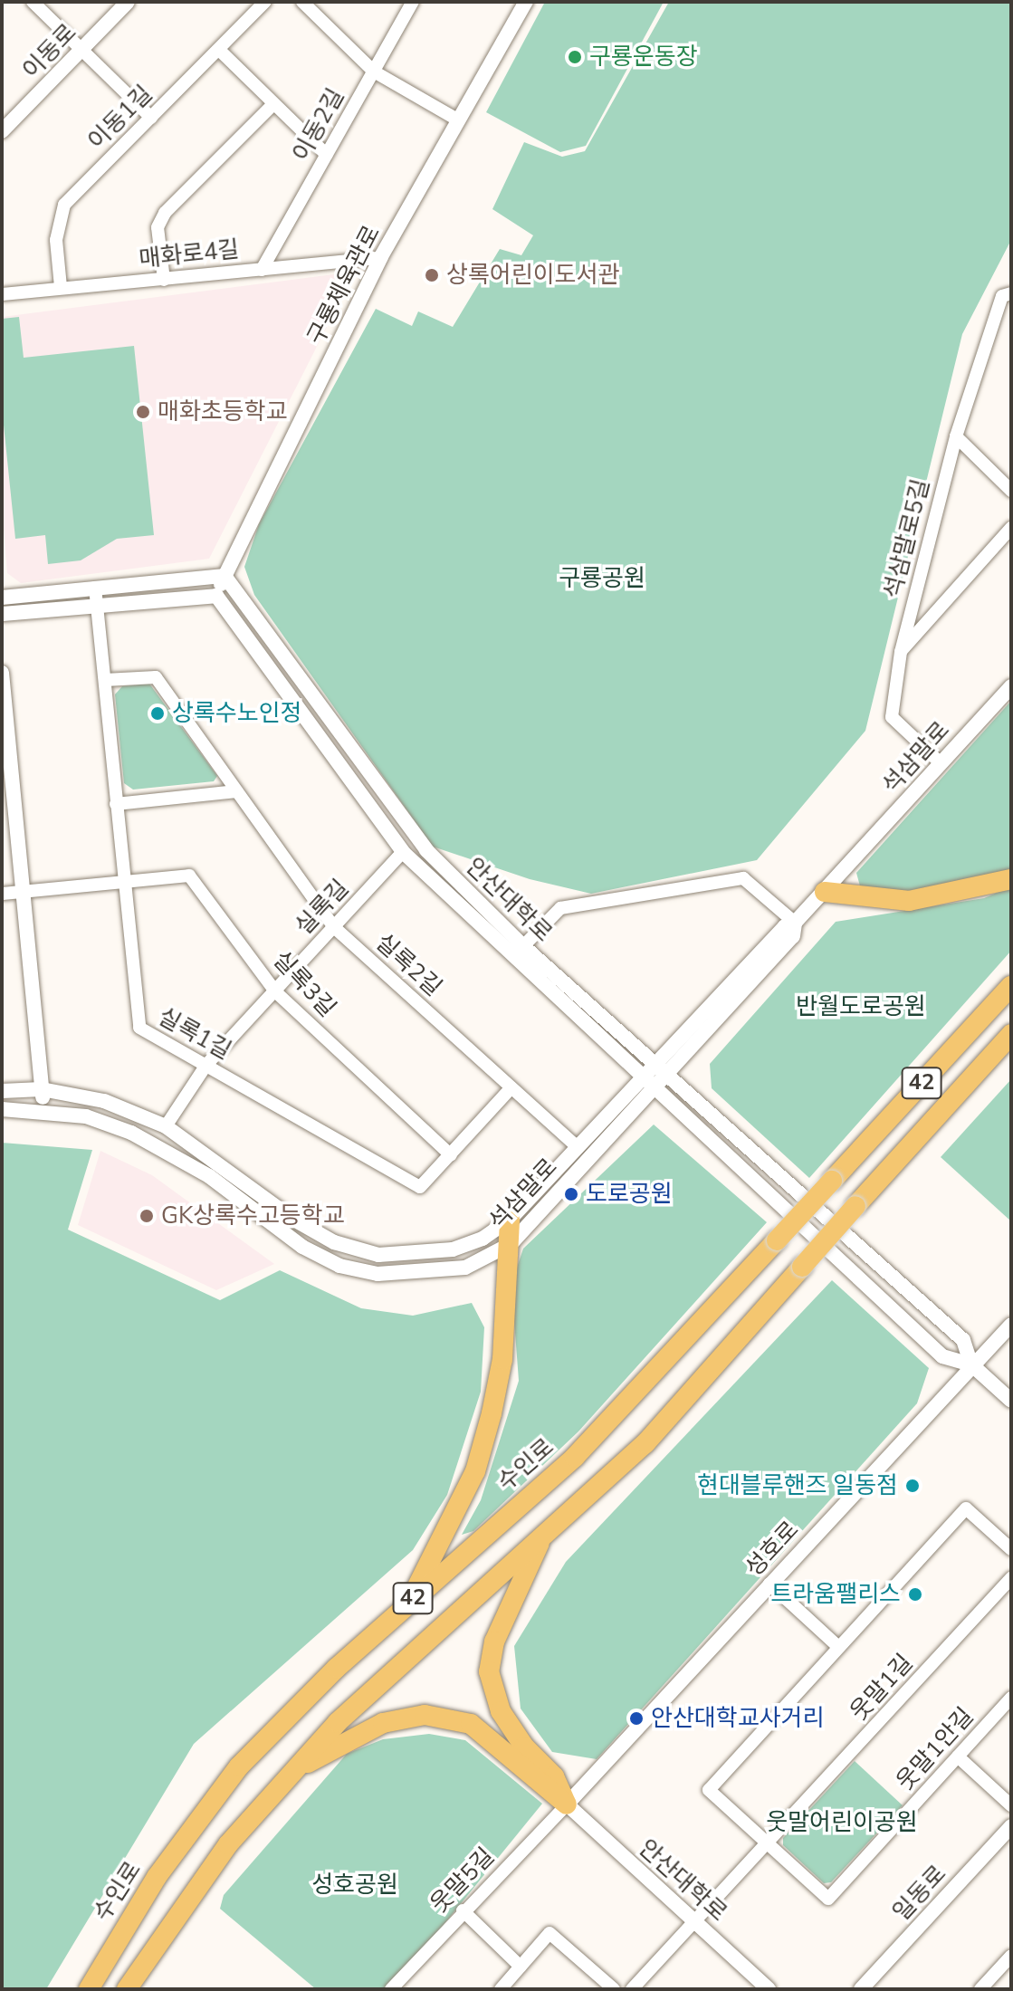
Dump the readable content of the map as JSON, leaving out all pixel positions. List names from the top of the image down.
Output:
{
  "streets": {
    "highway": ["42", "수인로"],
    "street": [
      "이동로",
      "이동1길",
      "이동2길",
      "매화로4길",
      "구룡체육관로",
      "석삼말로5길",
      "석삼말로",
      "안산대학로",
      "실록길",
      "실록2길",
      "실록3길",
      "실록1길",
      "성호로",
      "웃말1길",
      "웃말1안길",
      "웃말5길",
      "일동로"
    ]
  },
  "crossings": [
    ["이동1길", "매화로4길"],
    ["이동2길", "매화로4길"],
    ["매화로4길", "구룡체육관로"],
    ["구룡체육관로", "안산대학로"],
    ["석삼말로5길", "석삼말로"],
    ["석삼말로", "안산대학로"],
    ["석삼말로", "실록길"],
    ["석삼말로", "실록2길"],
    ["안산대학로", "실록길"],
    ["안산대학로", "성호로"],
    ["안산대학로", "웃말1길"],
    ["안산대학로", "웃말5길"],
    ["실록길", "실록2길"],
    ["실록길", "실록3길"],
    ["실록길", "실록1길"],
    ["실록2길", "실록1길"],
    ["실록3길", "실록1길"],
    ["성호로", "웃말5길"],
    ["웃말1길", "웃말1안길"]
  ],
  "parks": [
    "구룡공원",
    "반월도로공원",
    "웃말어린이공원",
    "성호공원"
  ],
  "places": [
    "구룡운동장",
    "상록어린이도서관",
    "매화초등학교",
    "상록수노인정",
    "도로공원",
    "GK상록수고등학교",
    "현대블루핸즈 일동점",
    "트라움팰리스",
    "안산대학교사거리"
  ]
}
